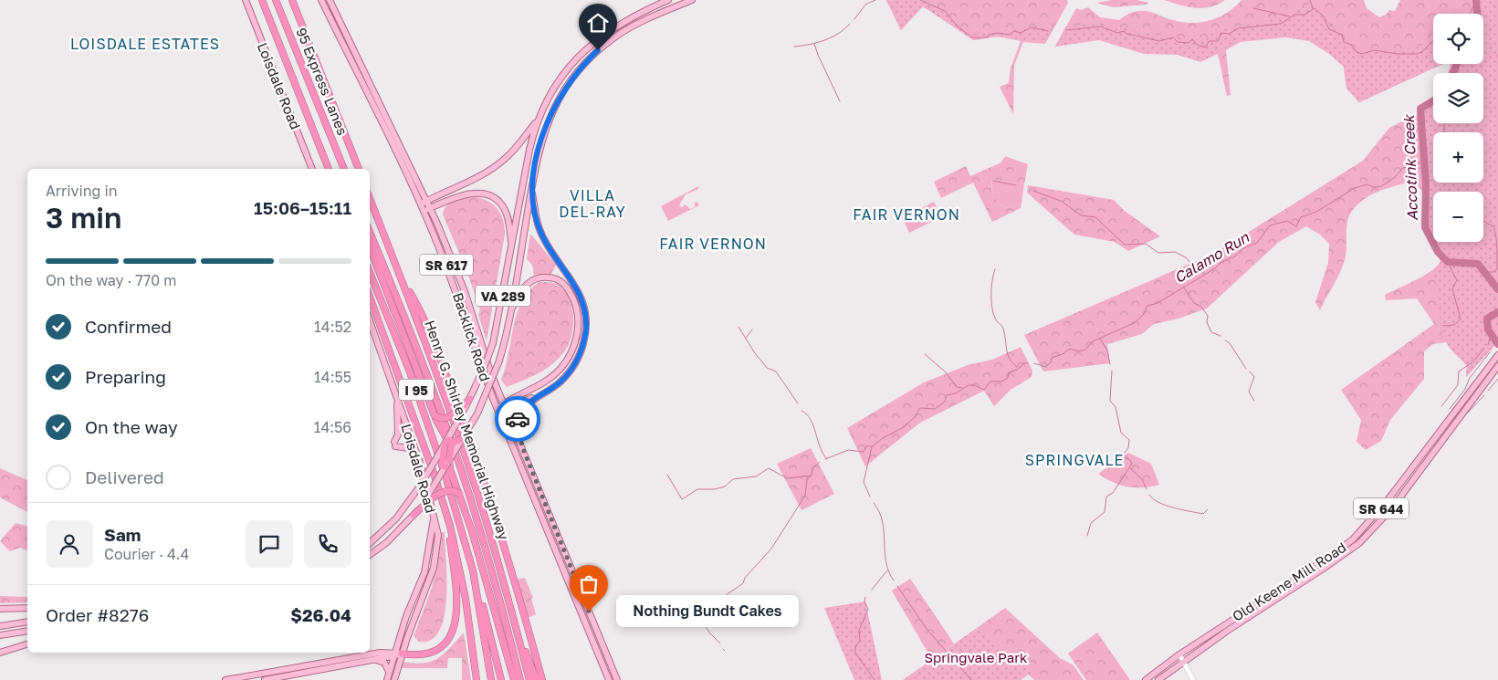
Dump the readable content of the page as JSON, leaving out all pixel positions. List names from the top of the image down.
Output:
{
  "streets": {
    "highway": ["95 Express Lanes", "I 95", "Henry G. Shirley Memorial Highway"],
    "main road": [
      "Loisdale Road",
      "SR 617",
      "VA 289",
      "Backlick Road",
      "SR 644",
      "Old Keene Mill Road"
    ]
  },
  "districts": [
    "LOISDALE ESTATES",
    "VILLA DEL-RAY",
    "FAIR VERNON",
    "FAIR VERNON",
    "SPRINGVALE"
  ],
  "water": ["Accotink Creek", "Calamo Run"],
  "parks": ["Springvale Park"],
  "places": ["Nothing Bundt Cakes"],
  "page": {
    "map_buttons": ["+", "−"],
    "heading": ["3 min", "Arriving in", "15:06–15:11"],
    "panel": [
      "Sam",
      "Courier · 4.4",
      "Order #8276",
      "$26.04"
    ],
    "bar": "On the way · 770 m",
    "list": [
      ["Confirmed", "14:52"],
      ["Preparing", "14:55"],
      ["On the way", "14:56"],
      "Delivered"
    ],
    "bubble": "Nothing Bundt Cakes"
  }
}
